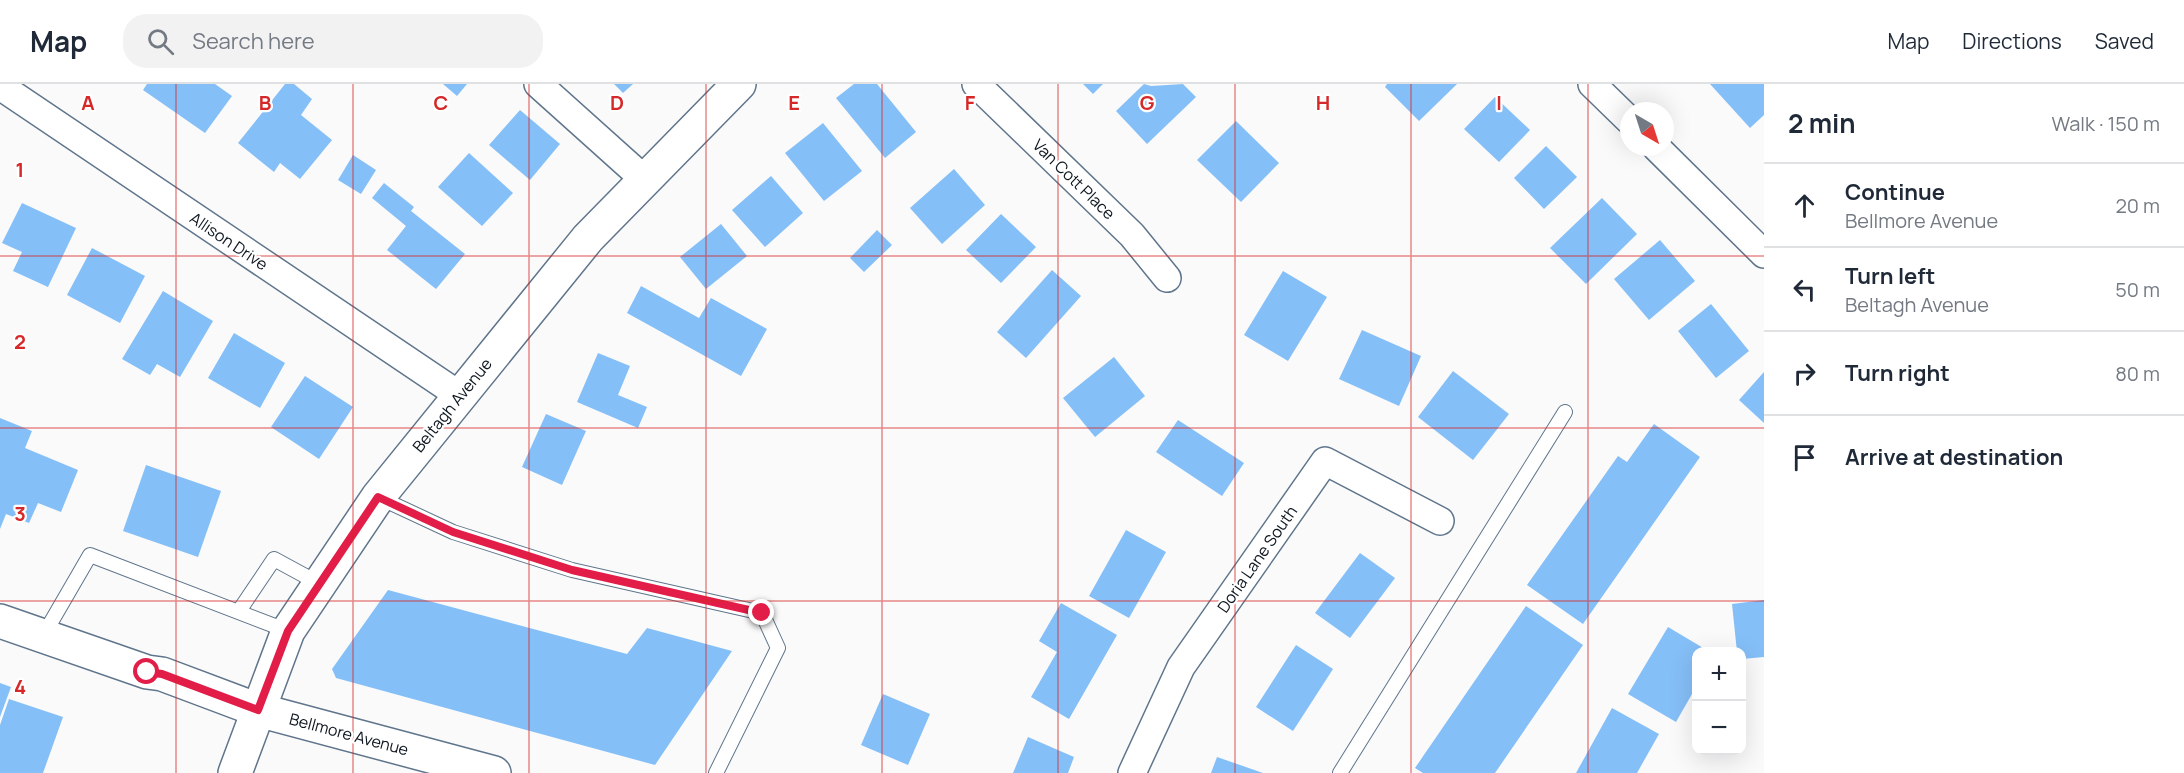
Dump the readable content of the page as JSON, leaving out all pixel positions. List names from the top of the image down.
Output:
{
  "streets": {
    "street": [
      "Van Cott Place",
      "Allison Drive",
      "Beltagh Avenue",
      "Doria Lane South",
      "Bellmore Avenue"
    ]
  },
  "crossings": [
    ["Allison Drive", "Beltagh Avenue"],
    ["Beltagh Avenue", "Bellmore Avenue"]
  ],
  "north": "bottom right",
  "page": {
    "header": "Map",
    "search": "Search here",
    "nav": ["Map", "Directions", "Saved"],
    "heading": ["2 min", "Walk · 150 m"],
    "list": [
      ["Continue", "Bellmore Avenue", "20 m"],
      ["Turn left", "Beltagh Avenue", "50 m"],
      ["Turn right", "80 m"],
      "Arrive at destination"
    ],
    "map_buttons": ["+", "−"]
  },
  "grid": {
    "columns": [
      "A",
      "B",
      "C",
      "D",
      "E",
      "F",
      "G",
      "H",
      "I"
    ],
    "rows": [
      "1",
      "2",
      "3",
      "4"
    ]
  }
}
